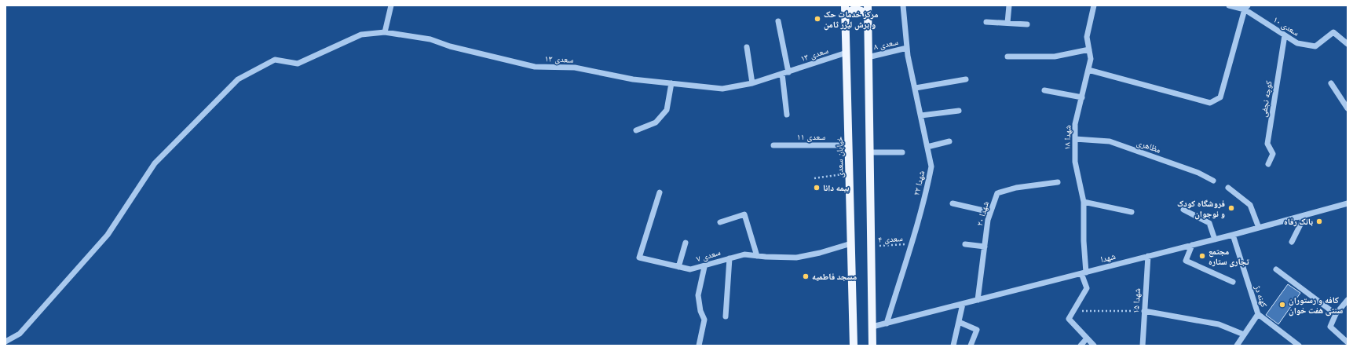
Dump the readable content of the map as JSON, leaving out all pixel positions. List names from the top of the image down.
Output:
{
  "streets": {
    "main road": ["خیابان سعدی"],
    "street": [
      "سعدی ۱۰",
      "سعدی ۸",
      "سعدی ۱۳",
      "کوچه نجفی",
      "سعدی ۱۱",
      "شهدا ۱۸",
      "مظاهری",
      "شهدا ۲۲",
      "شهدا ۲۰",
      "سعدی ۷",
      "شهدا",
      "کهنه دژ",
      "شهدا ۱۵"
    ],
    "path": ["سعدی ۴"]
  },
  "crossings": [
    ["سعدی ۱۰", "کوچه نجفی"],
    ["سعدی ۸", "شهدا ۲۲"],
    ["سعدی ۱۳", "خیابان سعدی"],
    ["سعدی ۱۱", "خیابان سعدی"],
    ["شهدا ۱۸", "مظاهری"],
    ["شهدا ۱۸", "شهدا"],
    ["خیابان سعدی", "سعدی ۷"],
    ["شهدا ۲۲", "سعدی ۴"],
    ["شهدا ۲۲", "شهدا"],
    ["شهدا ۲۰", "شهدا"],
    ["شهدا", "کهنه دژ"],
    ["شهدا", "شهدا ۱۵"]
  ],
  "places": [
    "مرکز خدمات حک و برش لیزر ثامن",
    "بیمه دانا",
    "فروشگاه کودک و نوجوان",
    "بانک رفاه",
    "مجتمع تجاری ستاره",
    "مسجد فاطمیه",
    "کافه و رستوران سنتی هفت خوان"
  ]
}
